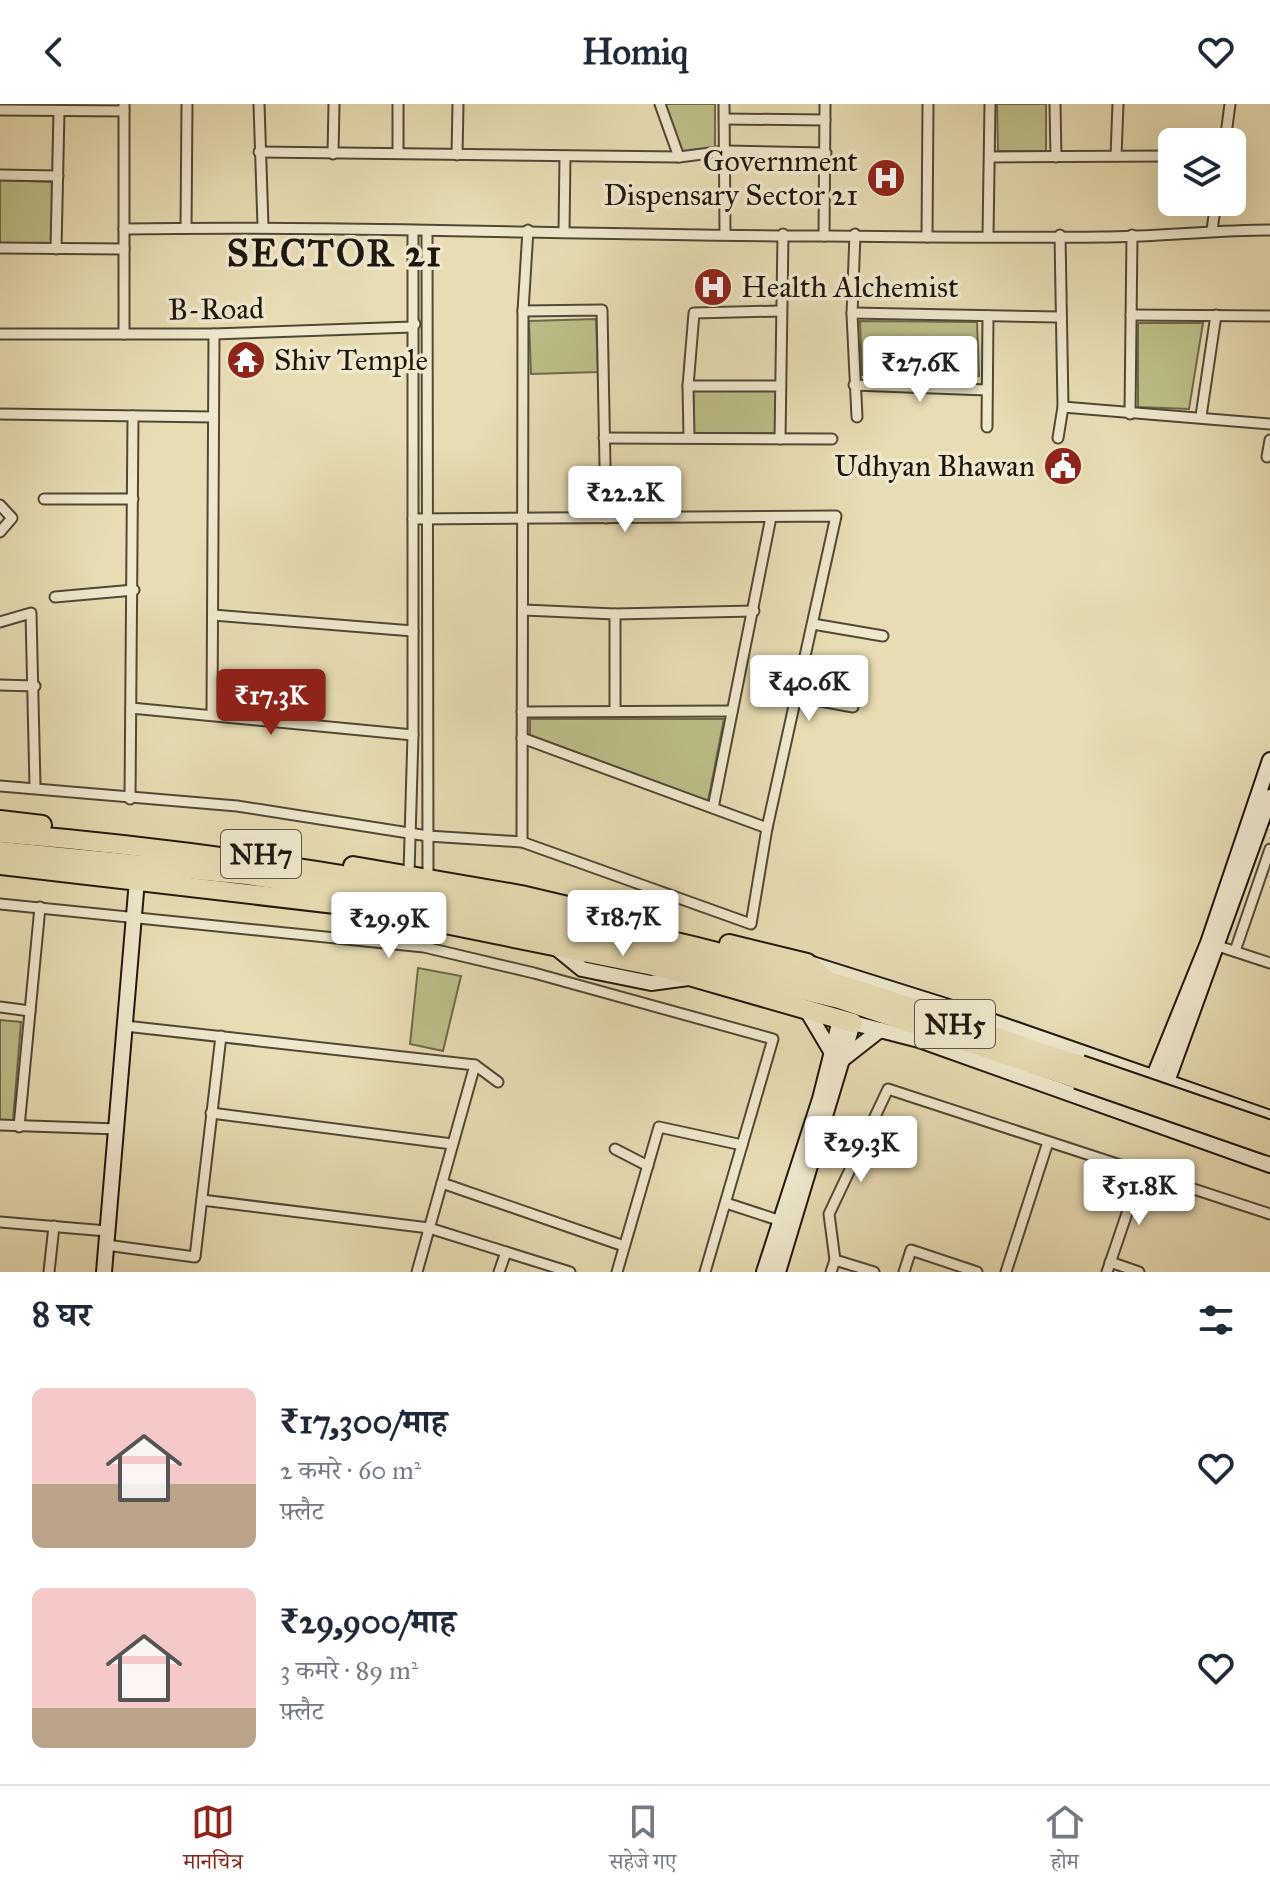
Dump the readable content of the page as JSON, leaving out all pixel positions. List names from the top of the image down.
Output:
{
  "streets": {
    "highway": ["NH7", "NH5"],
    "street": ["B-Road"]
  },
  "crossings": [
    ["NH7", "NH5"]
  ],
  "districts": ["SECTOR 21"],
  "places": {
    "hospital": ["Government Dispensary Sector 21", "Health Alchemist"],
    "temple": ["Shiv Temple"],
    "public building": ["Udhyan Bhawan"]
  },
  "page": {
    "header": "Homiq",
    "price": [
      "₹27.6K",
      "₹22.2K",
      "₹40.6K",
      "₹17.3K",
      "₹18.7K",
      "₹29.9K",
      "₹29.3K",
      "₹51.8K"
    ],
    "heading": "8 घर",
    "list": [
      {
        "name": "₹17,300/माह",
        "note": "2 कमरे · 60 m² · फ़्लैट"
      },
      {
        "name": "₹29,900/माह",
        "note": "3 कमरे · 89 m² · फ़्लैट"
      }
    ],
    "tabs": ["मानचित्र", "सहेजे गए", "होम"]
  }
}
